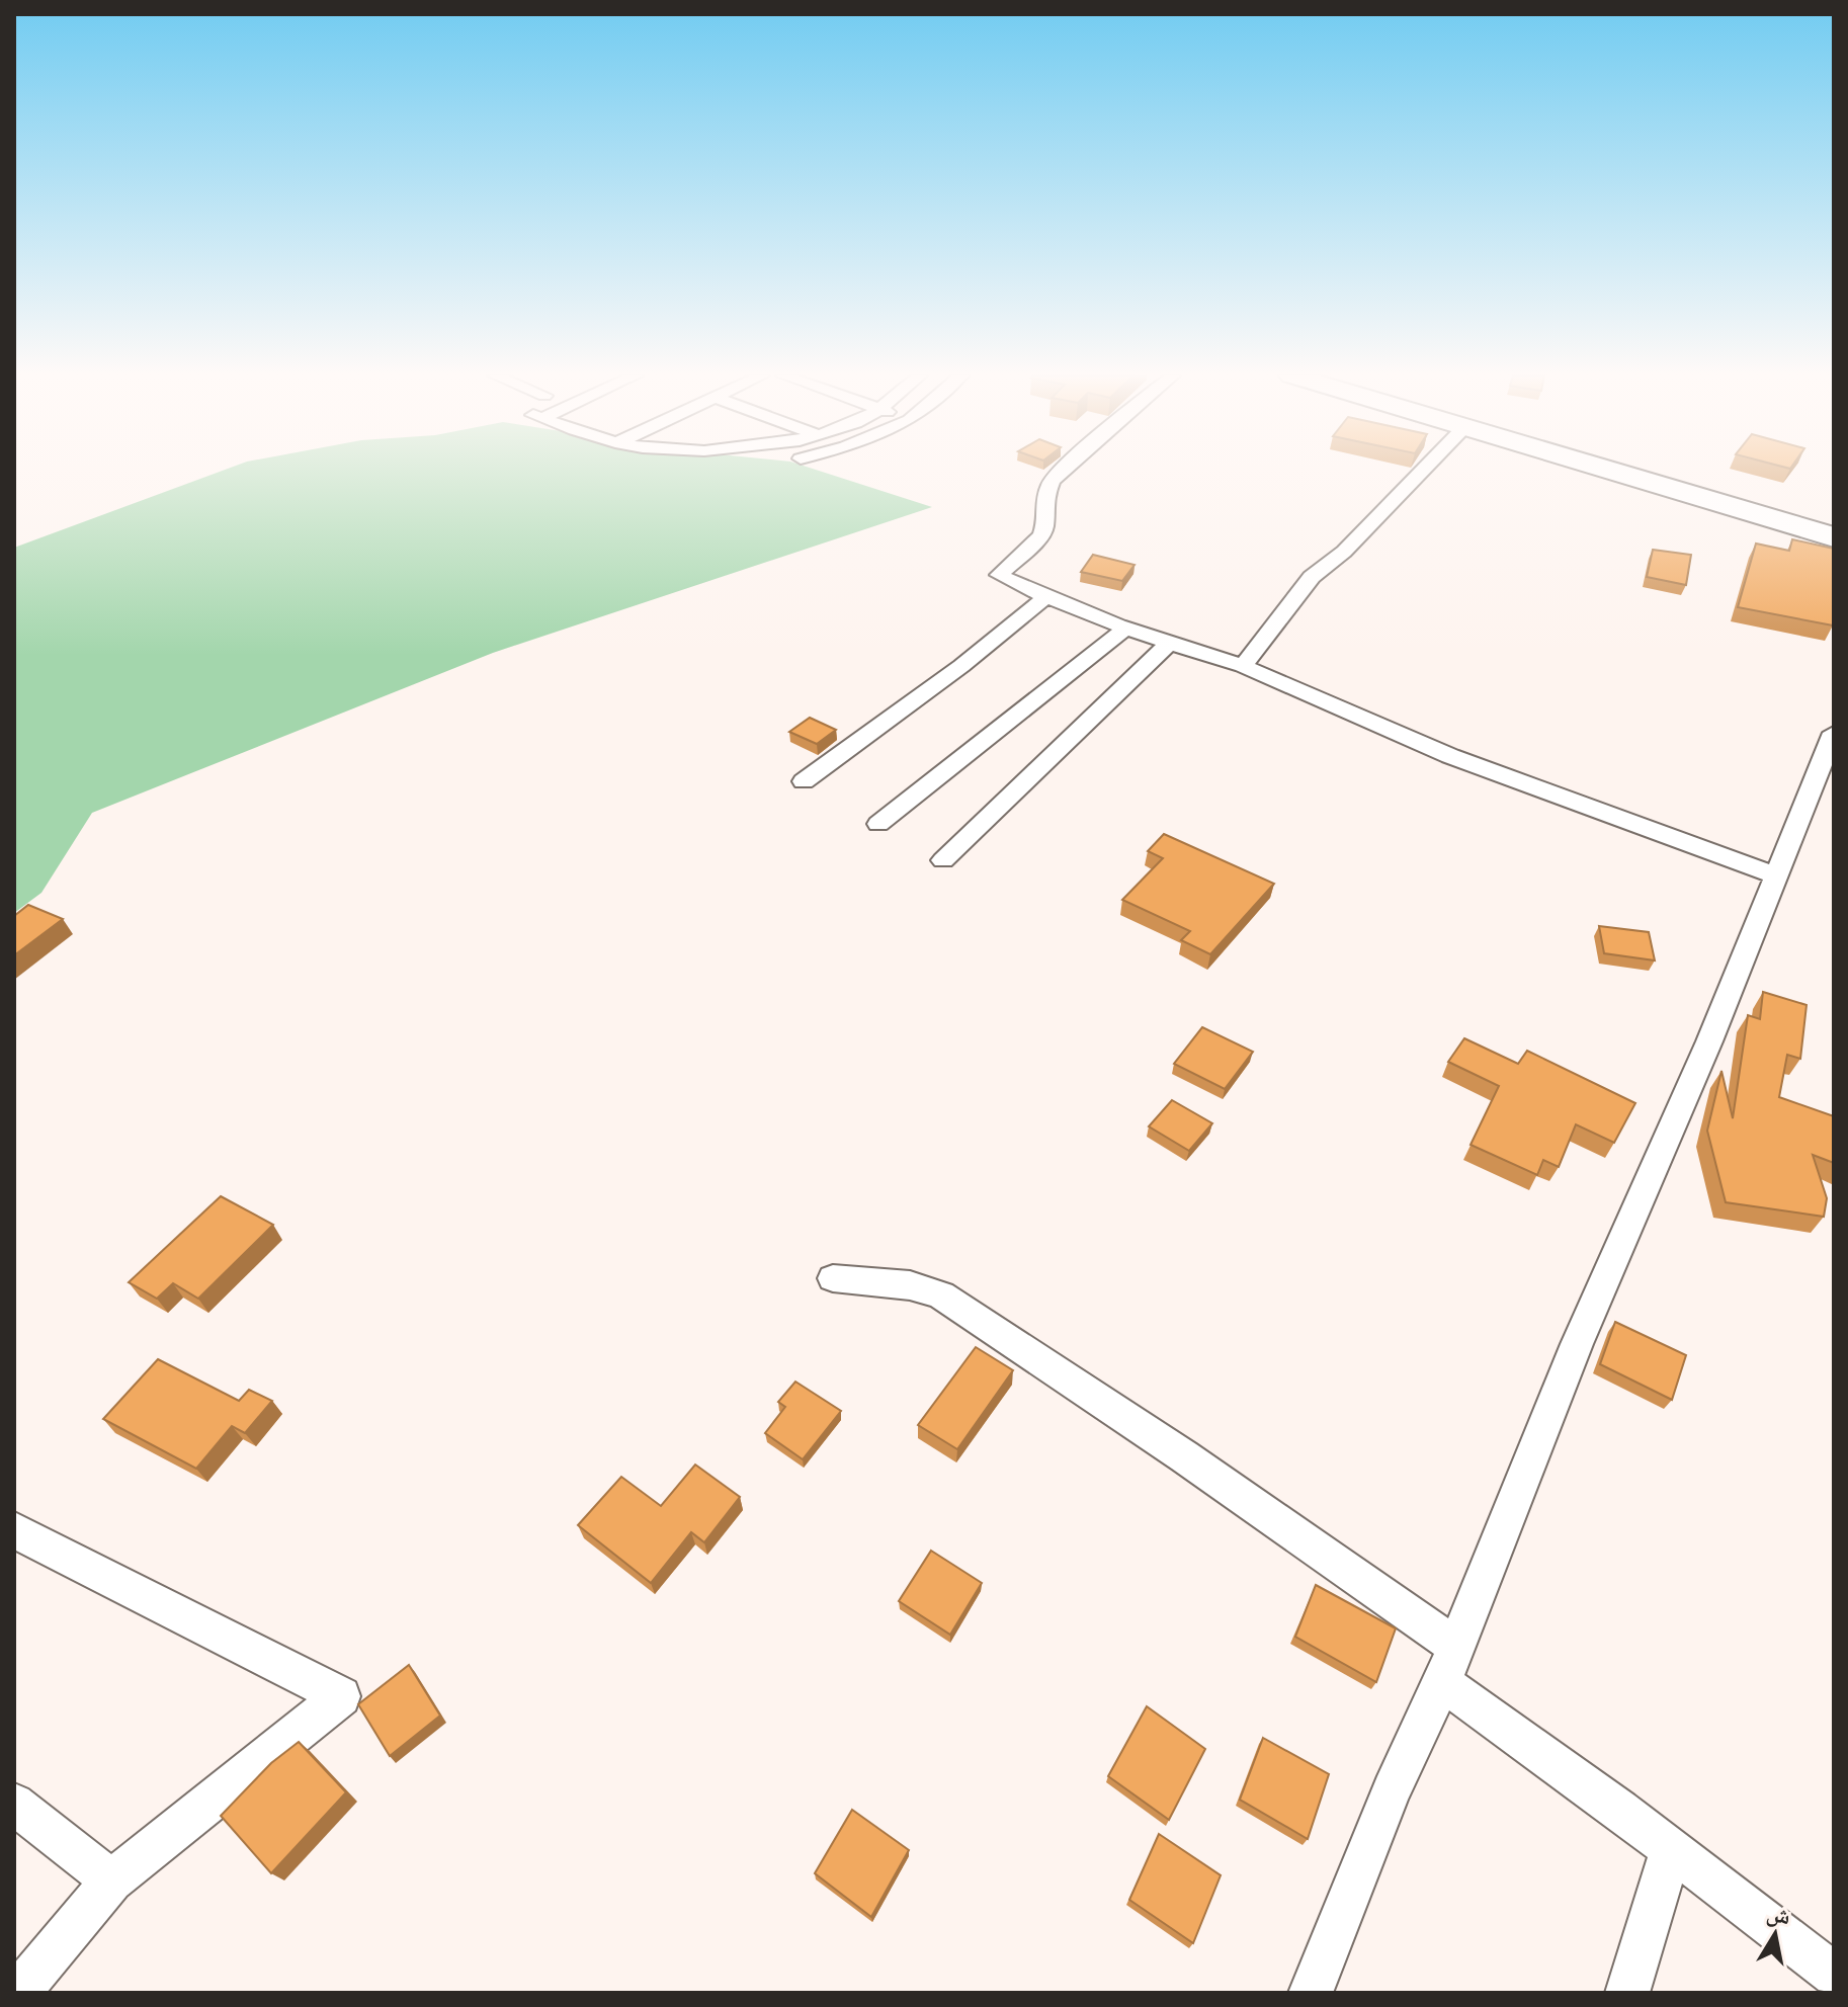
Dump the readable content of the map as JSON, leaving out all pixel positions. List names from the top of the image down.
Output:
{
  "north": "top"
}
